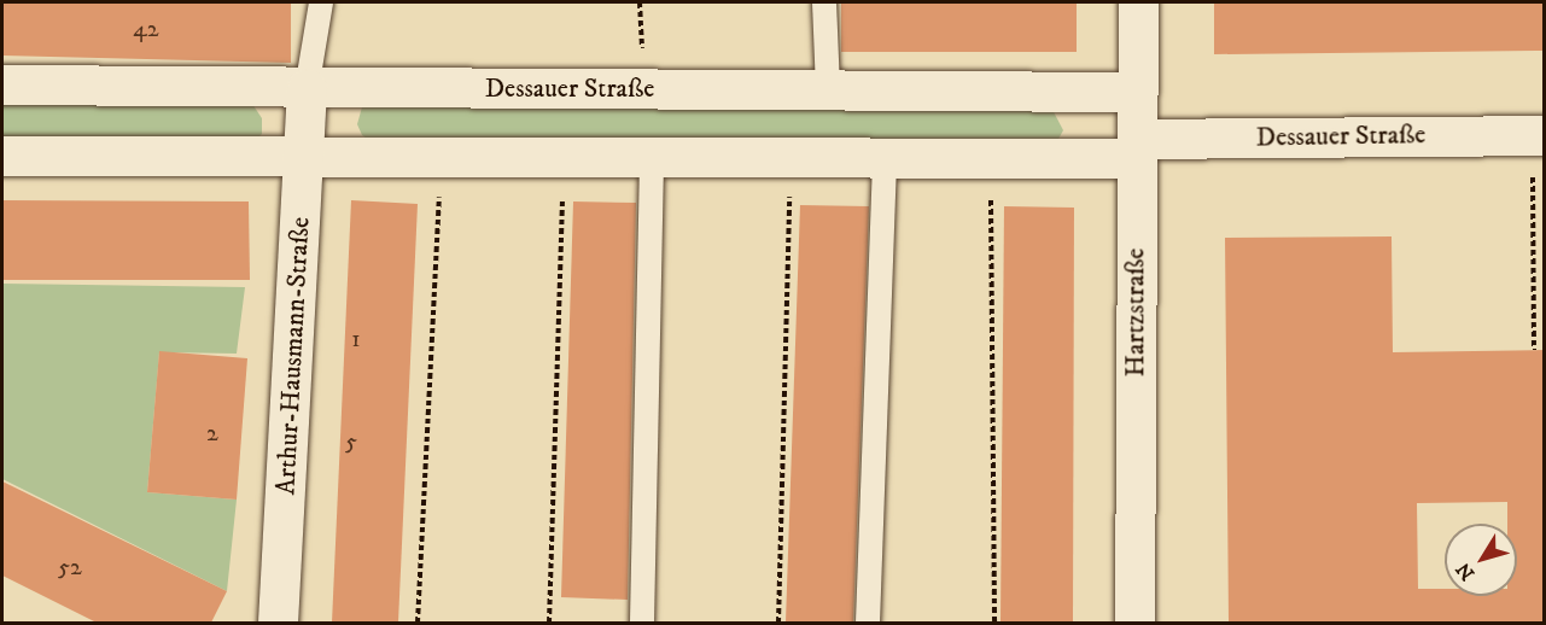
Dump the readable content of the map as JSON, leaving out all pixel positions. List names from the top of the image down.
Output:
{
  "streets": {
    "street": ["Dessauer Straße", "Hartzstraße", "Arthur-Hausmann-Straße"]
  },
  "crossings": [
    ["Dessauer Straße", "Hartzstraße"],
    ["Dessauer Straße", "Arthur-Hausmann-Straße"]
  ],
  "house_numbers": [
    "42",
    "1",
    "2",
    "5",
    "52"
  ],
  "north": "bottom left"
}
